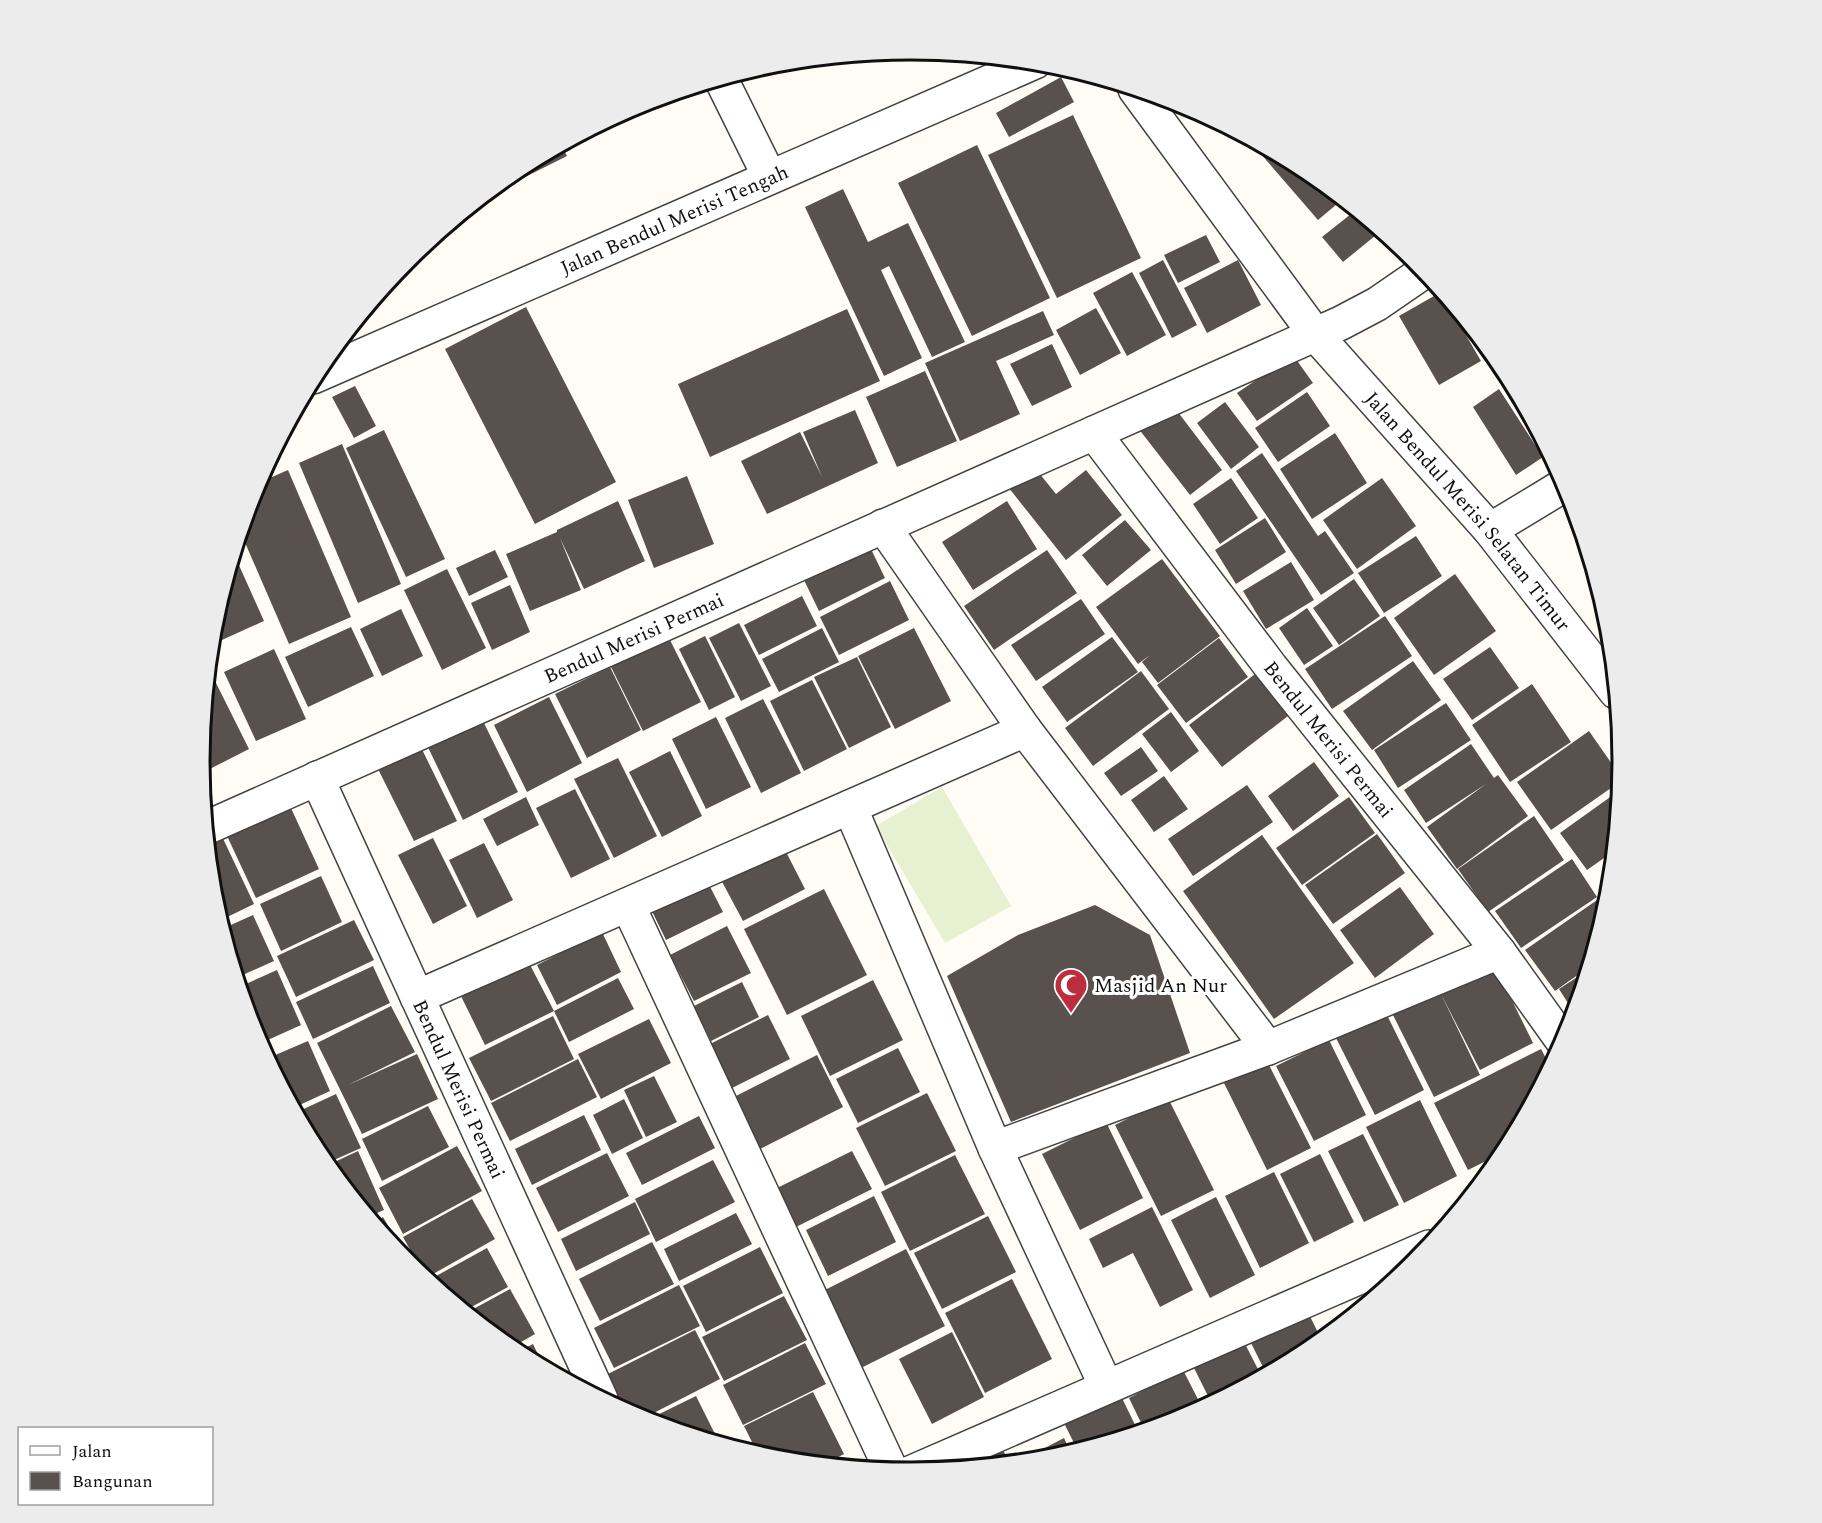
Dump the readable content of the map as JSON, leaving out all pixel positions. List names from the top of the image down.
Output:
{
  "streets": {
    "street": ["Jalan Bendul Merisi Tengah", "Jalan Bendul Merisi Selatan Timur", "Bendul Merisi Permai"]
  },
  "crossings": [
    ["Jalan Bendul Merisi Selatan Timur", "Bendul Merisi Permai"]
  ],
  "places": {
    "mosque": ["Masjid An Nur"]
  },
  "legend": ["Jalan", "Bangunan"]
}
